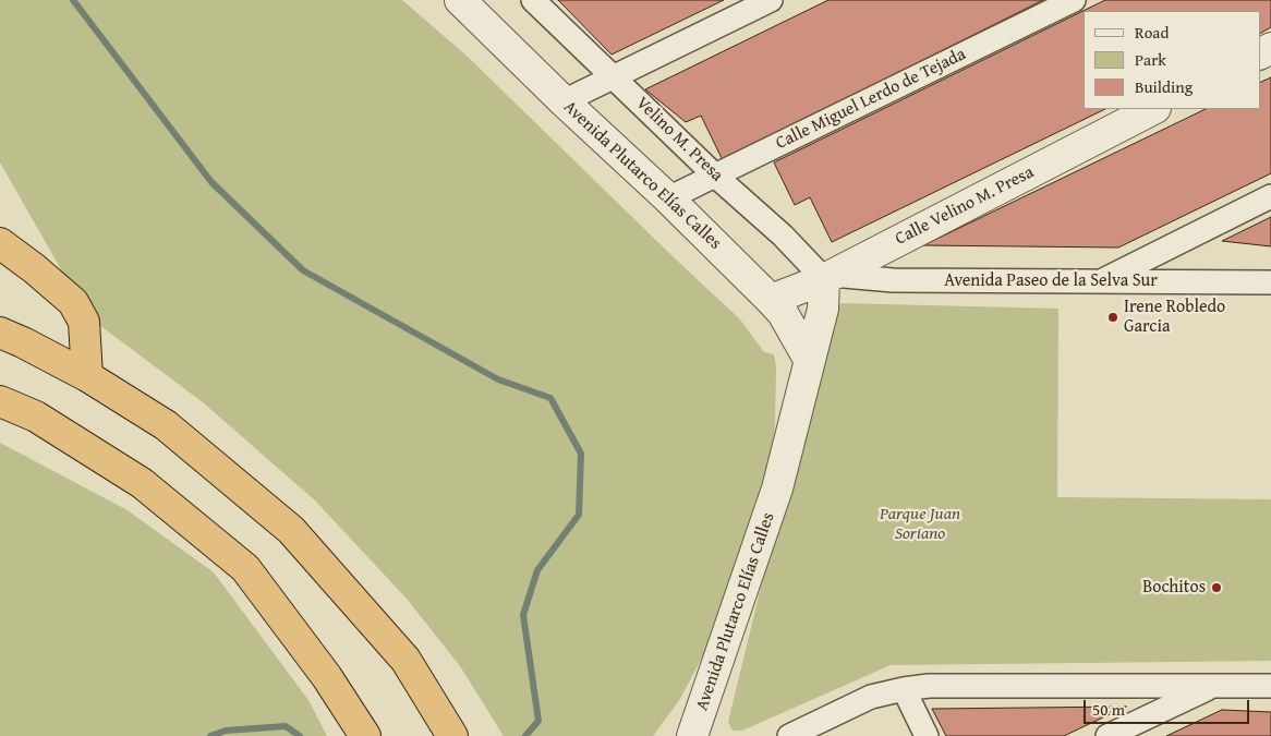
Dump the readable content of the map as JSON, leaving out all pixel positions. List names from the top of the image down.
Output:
{
  "streets": {
    "street": [
      "Calle Miguel Lerdo de Tejada",
      "Velino M. Presa",
      "Avenida Plutarco Elías Calles",
      "Calle Velino M. Presa",
      "Avenida Paseo de la Selva Sur"
    ]
  },
  "crossings": [
    ["Calle Miguel Lerdo de Tejada", "Velino M. Presa"],
    ["Calle Miguel Lerdo de Tejada", "Avenida Plutarco Elías Calles"],
    ["Velino M. Presa", "Avenida Plutarco Elías Calles"],
    ["Velino M. Presa", "Calle Velino M. Presa"],
    ["Velino M. Presa", "Avenida Paseo de la Selva Sur"],
    ["Avenida Plutarco Elías Calles", "Calle Velino M. Presa"],
    ["Avenida Plutarco Elías Calles", "Avenida Paseo de la Selva Sur"],
    ["Calle Velino M. Presa", "Avenida Paseo de la Selva Sur"]
  ],
  "parks": ["Parque Juan Soriano"],
  "places": ["Irene Robledo Garcia", "Bochitos"],
  "legend": ["Road", "Park", "Building"],
  "scale_bar": "50 m"
}
